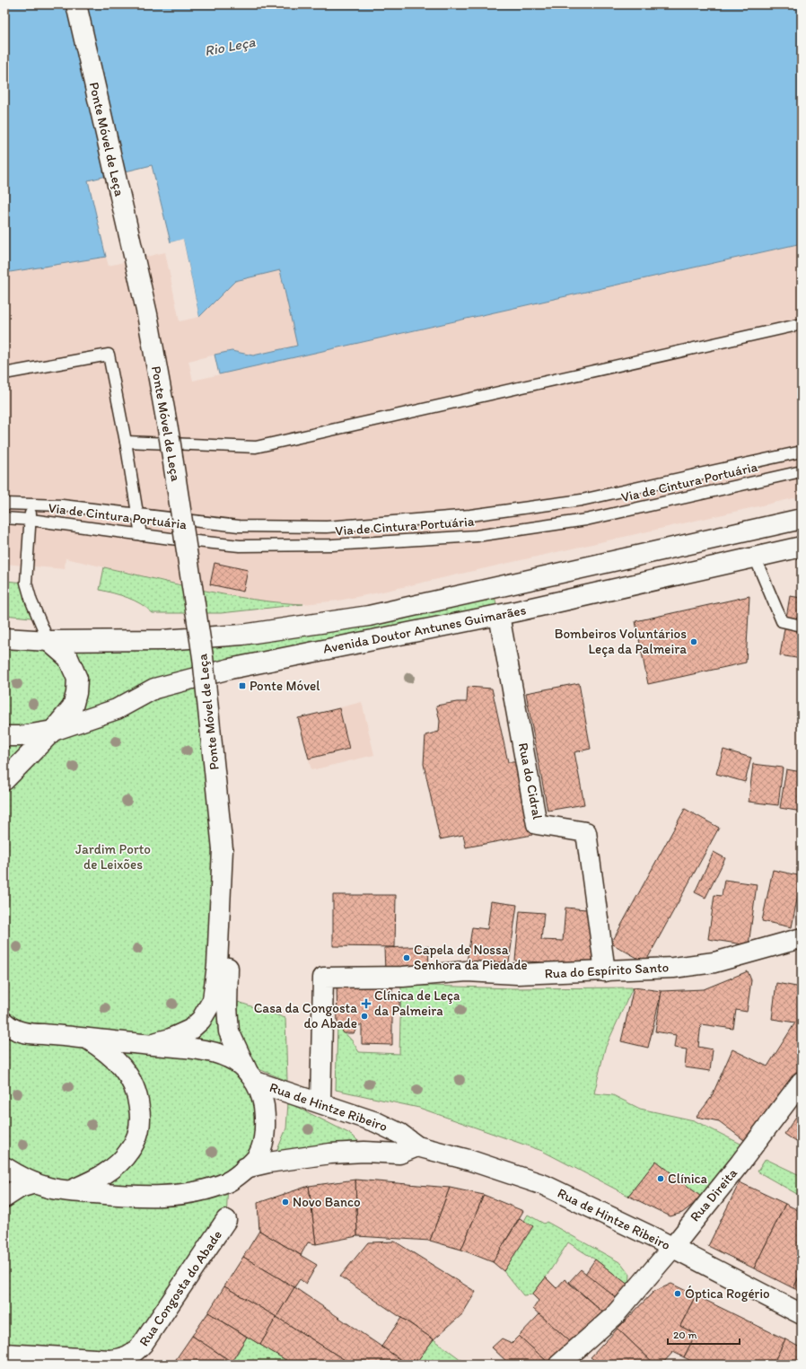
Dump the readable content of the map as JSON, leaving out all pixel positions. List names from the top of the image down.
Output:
{
  "streets": {
    "main road": [
      "Ponte Móvel de Leça",
      "Avenida Doutor Antunes Guimarães",
      "Rua do Cidral",
      "Rua do Espírito Santo",
      "Rua de Hintze Ribeiro",
      "Rua Direita",
      "Rua Congosta do Abade"
    ],
    "lane": ["Via de Cintura Portuária"]
  },
  "crossings": [
    ["Ponte Móvel de Leça", "Rua de Hintze Ribeiro"],
    ["Avenida Doutor Antunes Guimarães", "Rua do Cidral"],
    ["Rua do Cidral", "Rua do Espírito Santo"],
    ["Rua do Espírito Santo", "Rua de Hintze Ribeiro"],
    ["Rua de Hintze Ribeiro", "Rua Direita"]
  ],
  "water": ["Rio Leça"],
  "parks": ["Jardim Porto de Leixões"],
  "places": {
    "other": [
      "Bombeiros Voluntários Leça da Palmeira",
      "Capela de Nossa Senhora da Piedade",
      "Casa da Congosta do Abade",
      "Clínica",
      "Novo Banco",
      "Óptica Rogério"
    ],
    "transit": ["Ponte Móvel"],
    "health": ["Clínica de Leça da Palmeira"]
  },
  "scale_bar": "20 m"
}
